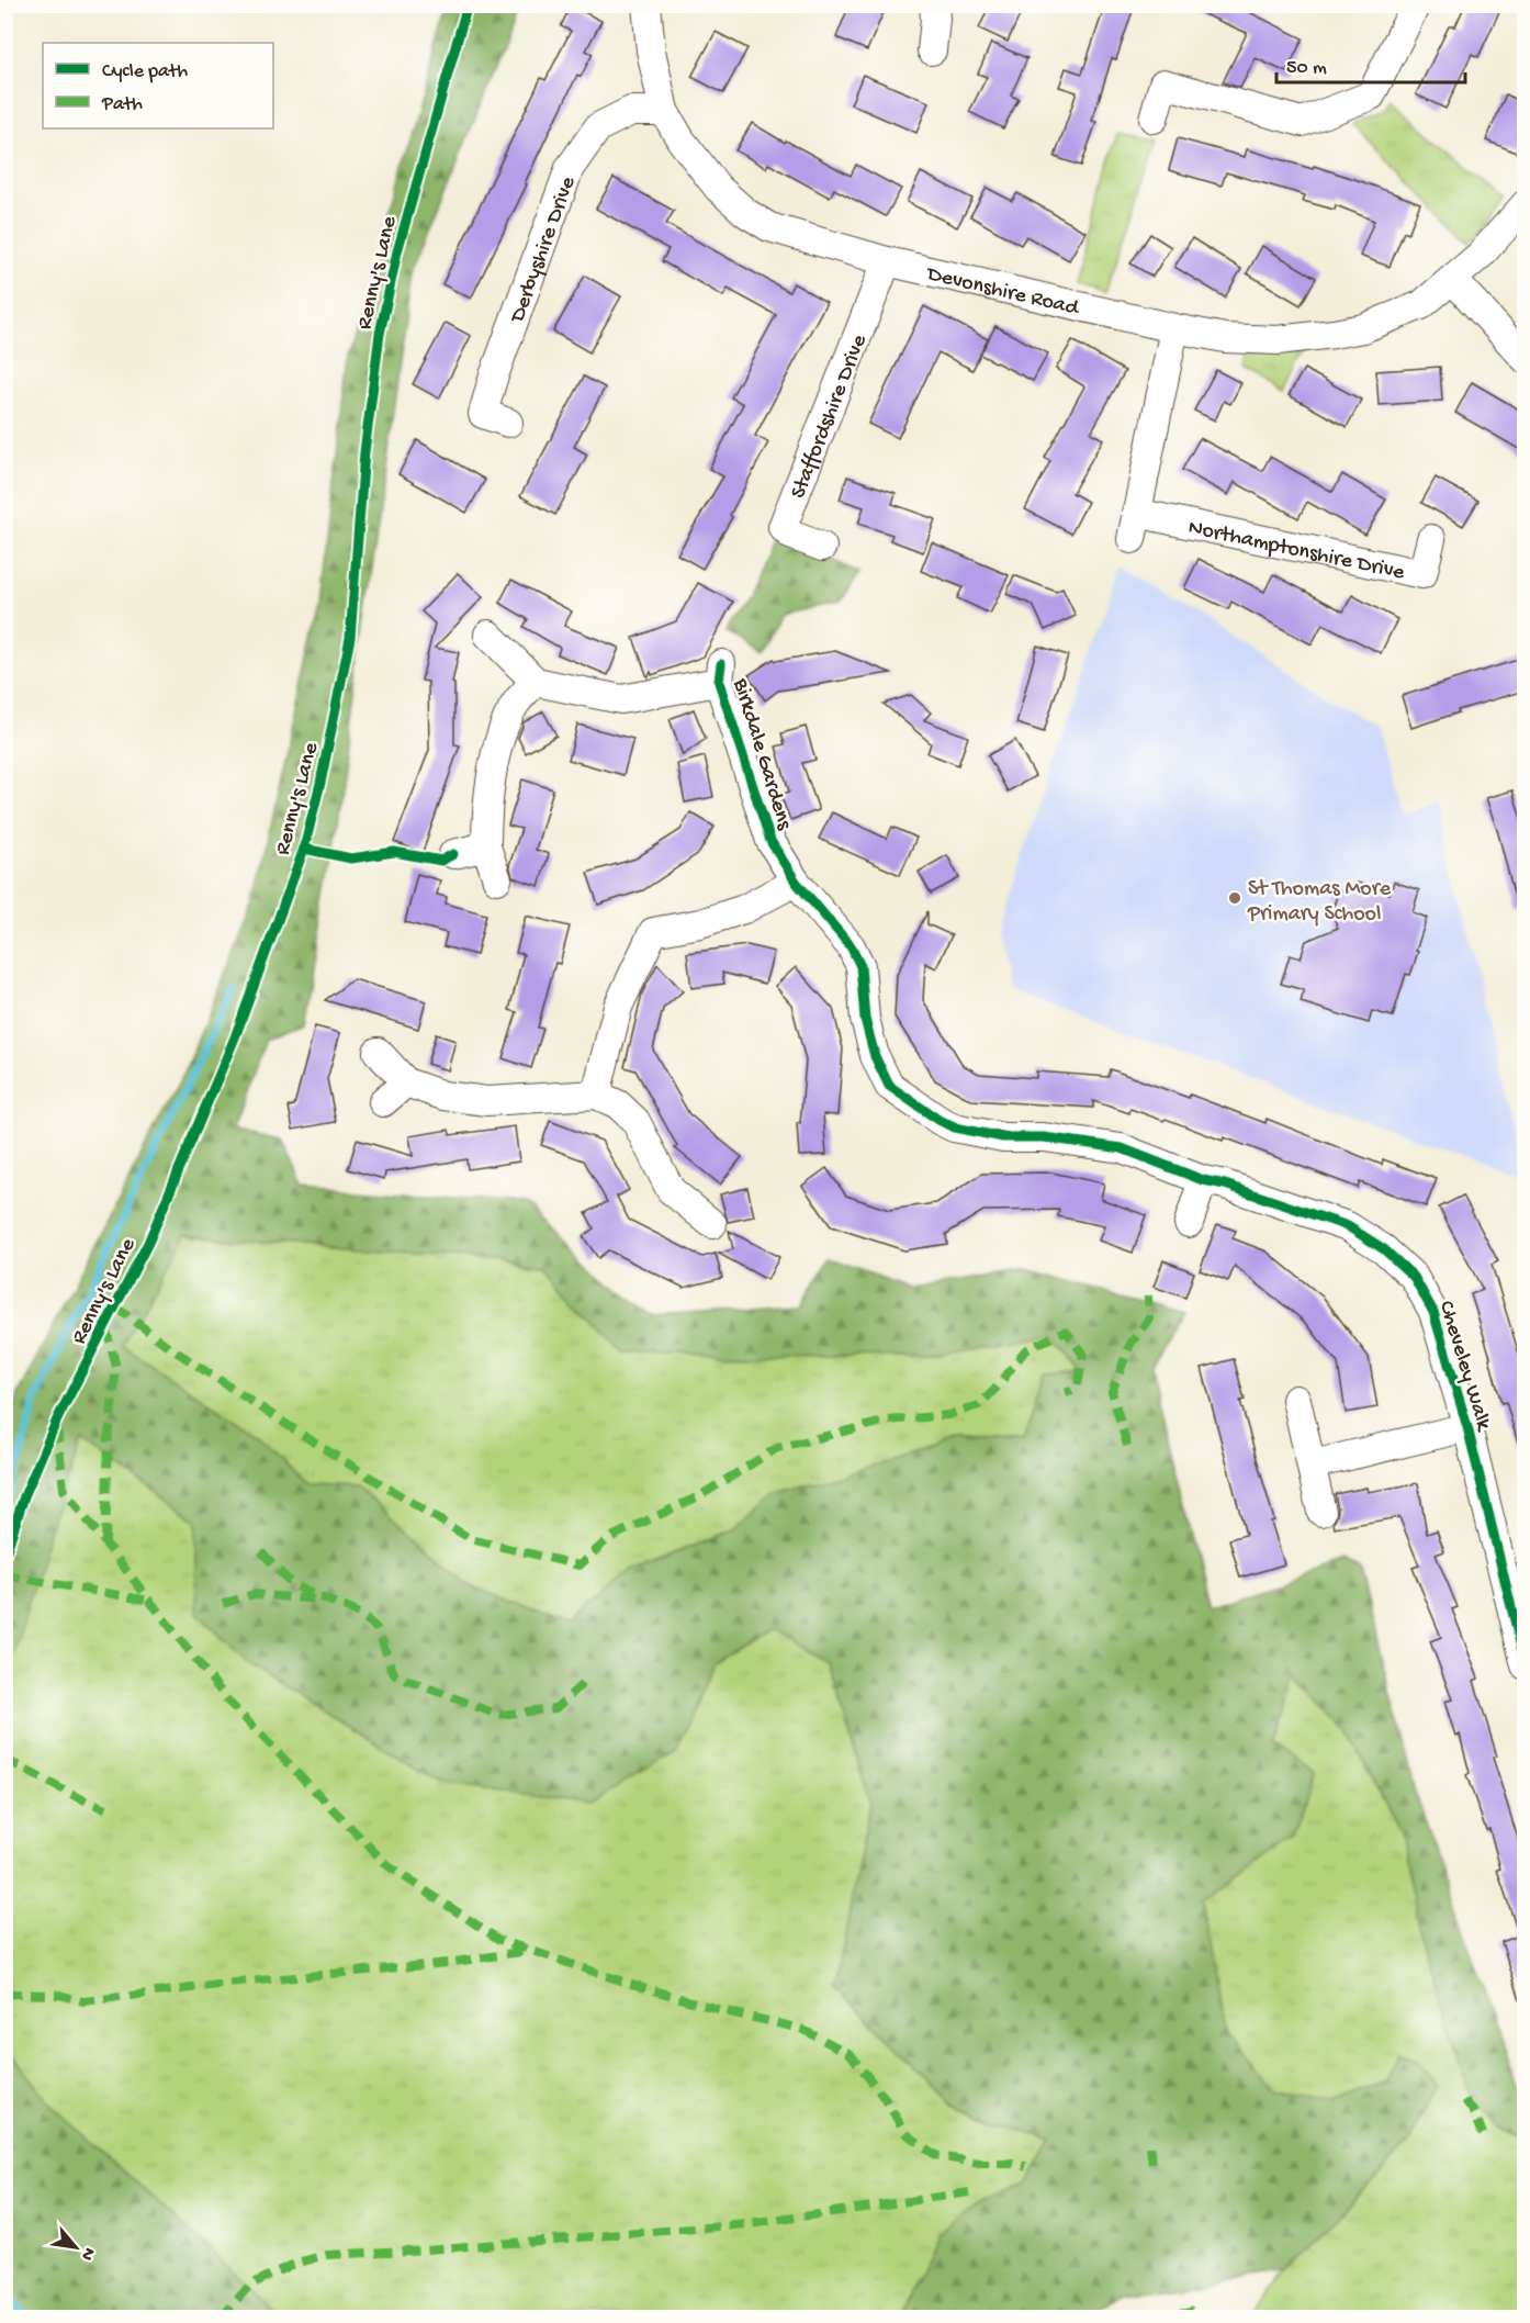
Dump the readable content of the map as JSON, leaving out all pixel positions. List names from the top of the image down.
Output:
{
  "streets": {
    "street": [
      "Derbyshire Drive",
      "Devonshire Road",
      "Staffordshire Drive",
      "Northamptonshire Drive",
      "Birkdale Gardens",
      "Cheveley Walk"
    ],
    "cycle path": ["Renny's Lane"]
  },
  "crossings": [
    ["Derbyshire Drive", "Devonshire Road"],
    ["Devonshire Road", "Staffordshire Drive"],
    ["Devonshire Road", "Northamptonshire Drive"],
    ["Birkdale Gardens", "Cheveley Walk"]
  ],
  "places": ["St Thomas More Primary School"],
  "legend": ["Cycle path", "Path"],
  "scale_bar": "50 m",
  "north": "bottom right"
}
